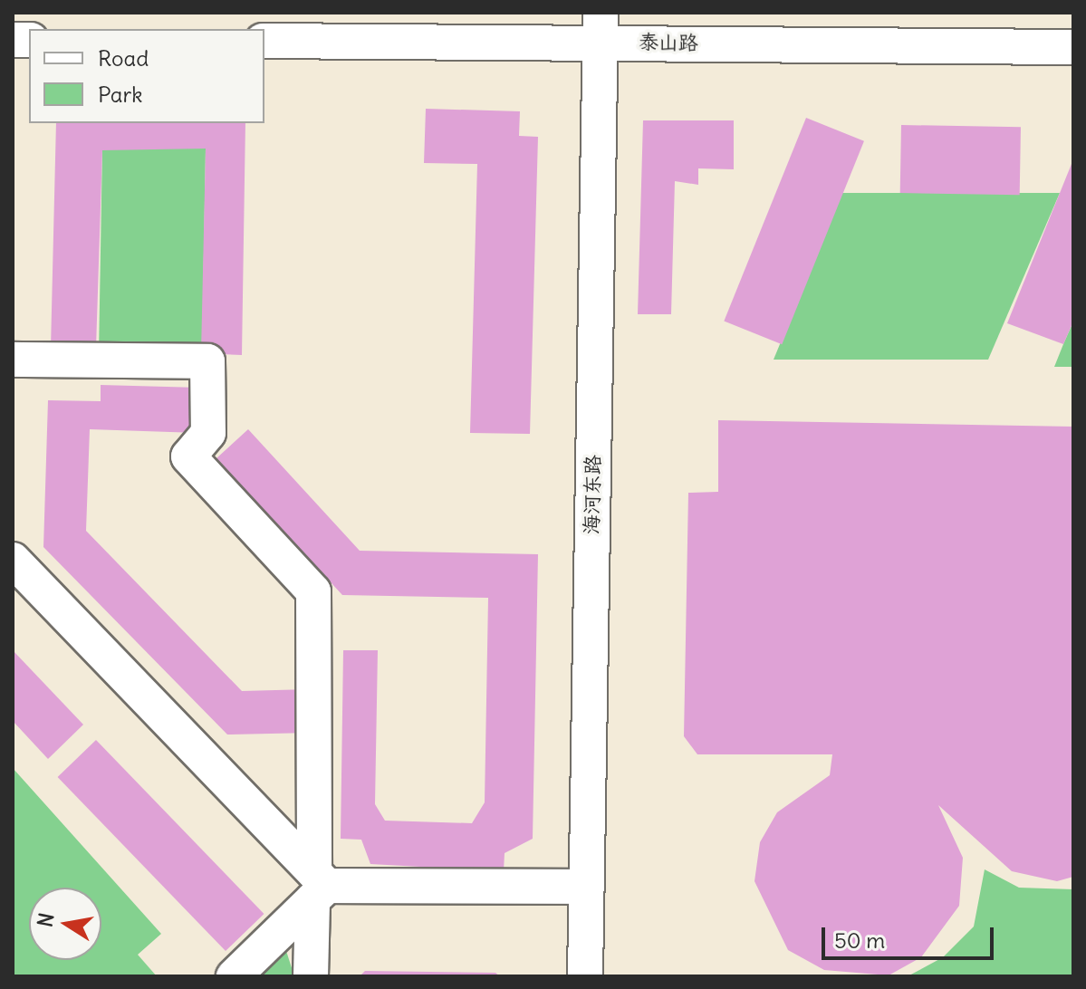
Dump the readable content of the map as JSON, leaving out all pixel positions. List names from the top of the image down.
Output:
{
  "streets": {
    "street": ["泰山路", "海河东路"]
  },
  "crossings": [
    ["泰山路", "海河东路"]
  ],
  "legend": ["Road", "Park"],
  "scale_bar": "50 m",
  "north": "left"
}
